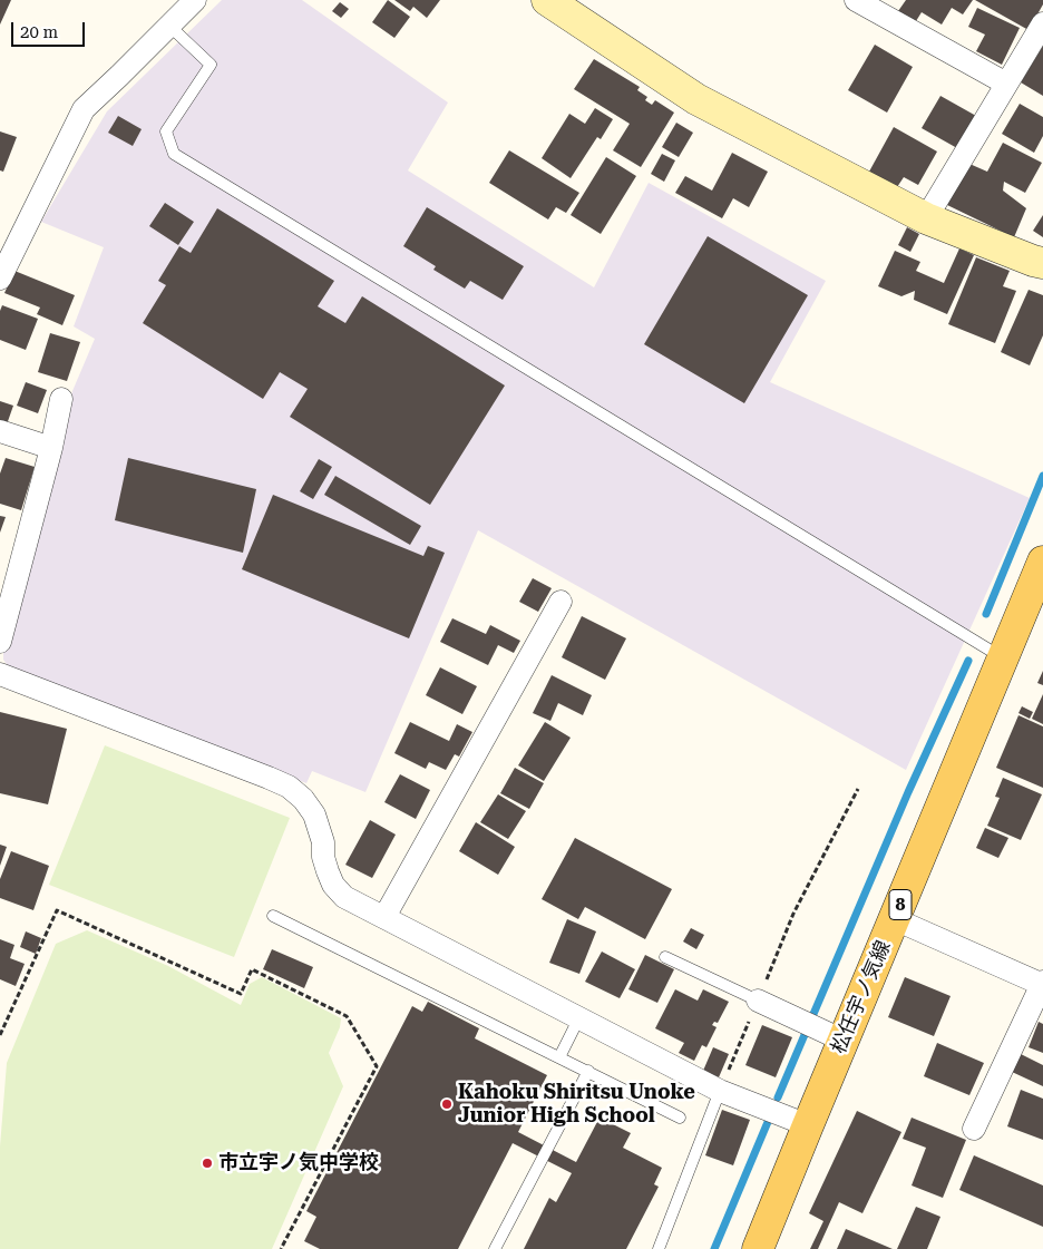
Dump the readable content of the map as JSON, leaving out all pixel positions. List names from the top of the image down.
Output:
{
  "streets": {
    "main road": ["8", "松任宇ノ気線"]
  },
  "places": ["Kahoku Shiritsu Unoke Junior High School", "市立宇ノ気中学校"],
  "scale_bar": "20 m"
}
